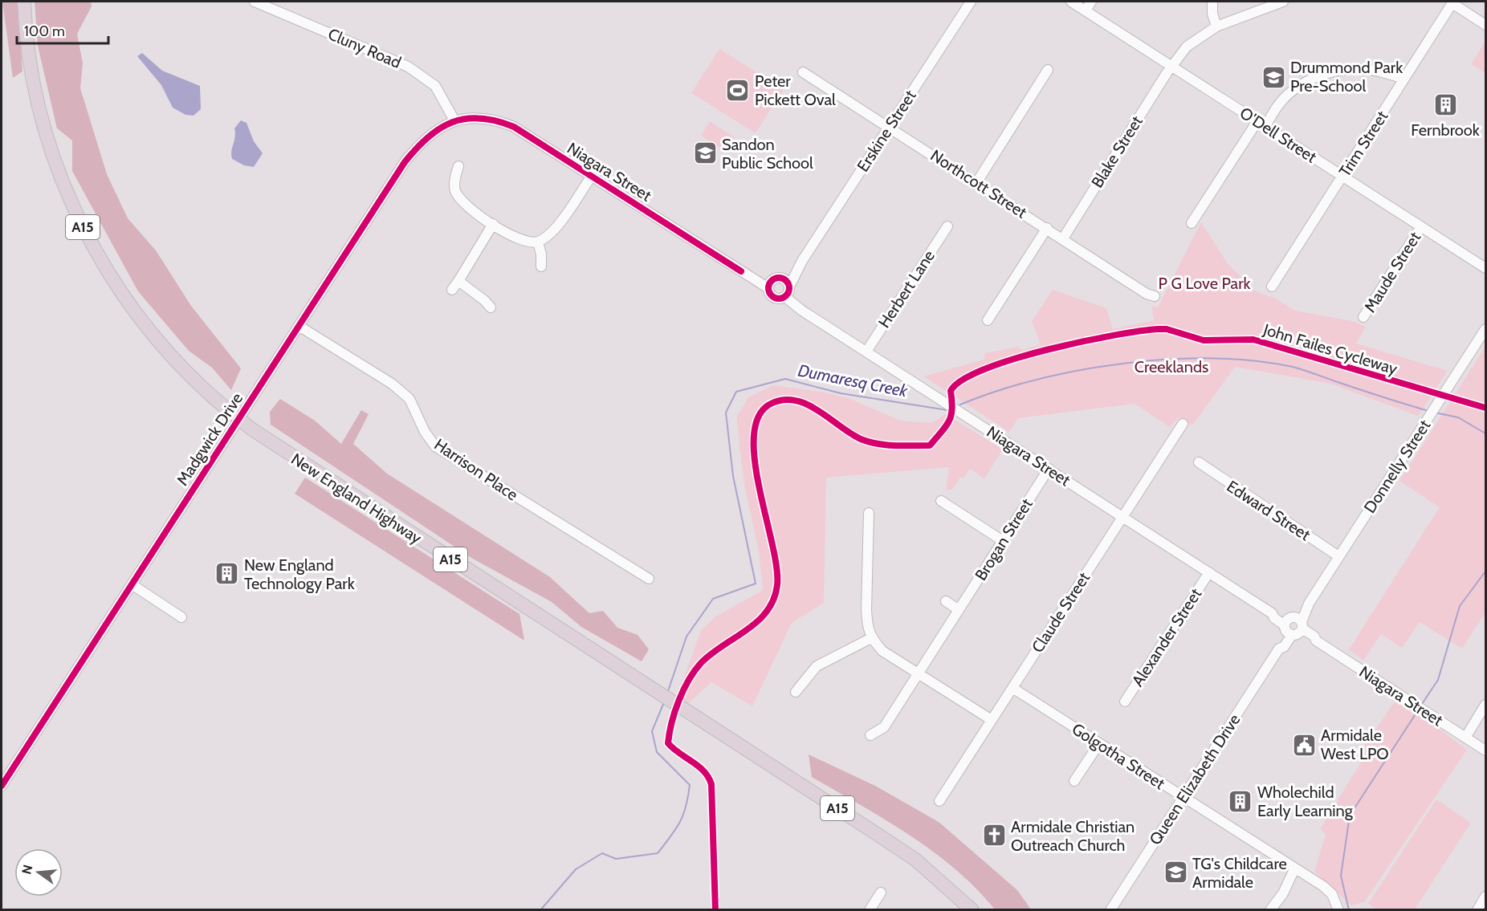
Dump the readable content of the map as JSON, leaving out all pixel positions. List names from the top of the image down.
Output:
{
  "streets": {
    "highway": ["A15", "New England Highway"],
    "street": [
      "Cluny Road",
      "Erskine Street",
      "O'Dell Street",
      "Trim Street",
      "Blake Street",
      "Niagara Street",
      "Northcott Street",
      "Maude Street",
      "Herbert Lane",
      "Madgwick Drive",
      "Donnelly Street",
      "Harrison Place",
      "Edward Street",
      "Brogan Street",
      "Claude Street",
      "Alexander Street",
      "Golgotha Street",
      "Queen Elizabeth Drive"
    ],
    "cycle path": ["John Failes Cycleway"]
  },
  "crossings": [
    ["Cluny Road", "Niagara Street"],
    ["Cluny Road", "Madgwick Drive"],
    ["Erskine Street", "Niagara Street"],
    ["Erskine Street", "Northcott Street"],
    ["O'Dell Street", "Trim Street"],
    ["O'Dell Street", "Blake Street"],
    ["O'Dell Street", "Maude Street"],
    ["Blake Street", "Northcott Street"],
    ["Niagara Street", "Herbert Lane"],
    ["Niagara Street", "Madgwick Drive"],
    ["Niagara Street", "Donnelly Street"],
    ["Niagara Street", "Brogan Street"],
    ["Niagara Street", "Claude Street"],
    ["Niagara Street", "Alexander Street"],
    ["Niagara Street", "Queen Elizabeth Drive"],
    ["Madgwick Drive", "Harrison Place"],
    ["Donnelly Street", "Edward Street"],
    ["Donnelly Street", "Queen Elizabeth Drive"],
    ["Claude Street", "Golgotha Street"],
    ["Golgotha Street", "Queen Elizabeth Drive"]
  ],
  "water": ["Dumaresq Creek"],
  "parks": ["P G Love Park", "Creeklands"],
  "places": {
    "school or university": ["Drummond Park Pre-School", "Sandon Public School", "TG's Childcare Armidale"],
    "sports": ["Peter Pickett Oval"],
    "building": ["Fernbrook", "New England Technology Park", "Wholechild Early Learning"],
    "public building": ["Armidale West LPO"],
    "church": ["Armidale Christian Outreach Church"]
  },
  "scale_bar": "100 m",
  "north": "left"
}
